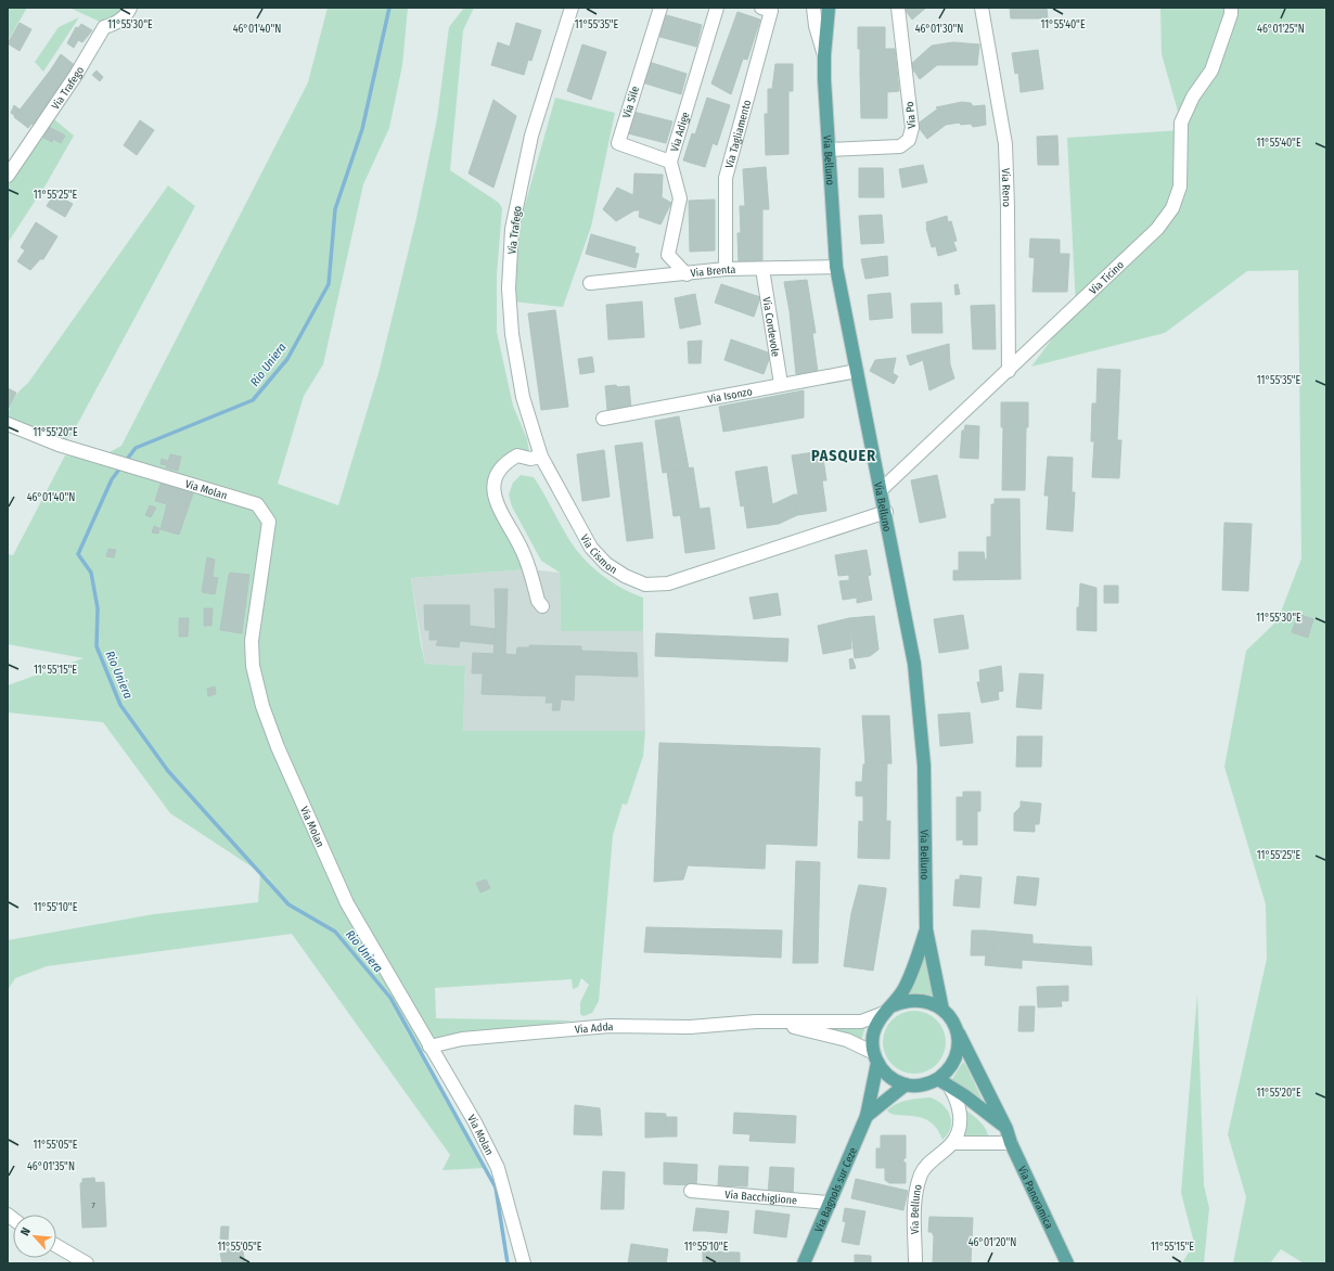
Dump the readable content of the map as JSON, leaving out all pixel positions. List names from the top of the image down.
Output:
{
  "streets": {
    "main road": ["Via Belluno", "Via Bagnols sur Ceze", "Via Panoramica"],
    "street": [
      "Via Trafego",
      "Via Sile",
      "Via Po",
      "Via Adige",
      "Via Tagliamento",
      "Via Reno",
      "Via Brenta",
      "Via Ticino",
      "Via Cordevole",
      "Via Isonzo",
      "Via Molan",
      "Via Cismon",
      "Via Adda",
      "Via Bacchiglione"
    ]
  },
  "crossings": [
    ["Via Trafego", "Via Cismon"],
    ["Via Sile", "Via Adige"],
    ["Via Po", "Via Belluno"],
    ["Via Adige", "Via Brenta"],
    ["Via Tagliamento", "Via Brenta"],
    ["Via Belluno", "Via Brenta"],
    ["Via Belluno", "Via Ticino"],
    ["Via Belluno", "Via Isonzo"],
    ["Via Belluno", "Via Cismon"],
    ["Via Belluno", "Via Adda"],
    ["Via Belluno", "Via Bagnols sur Ceze"],
    ["Via Belluno", "Via Panoramica"],
    ["Via Reno", "Via Ticino"],
    ["Via Brenta", "Via Cordevole"],
    ["Via Cordevole", "Via Isonzo"],
    ["Via Molan", "Via Adda"],
    ["Via Adda", "Via Bagnols sur Ceze"],
    ["Via Adda", "Via Panoramica"],
    ["Via Bagnols sur Ceze", "Via Bacchiglione"],
    ["Via Bagnols sur Ceze", "Via Panoramica"]
  ],
  "districts": ["PASQUER"],
  "water": ["Rio Uniera"],
  "house_numbers": ["7"],
  "north": "top left",
  "coordinates": [
    "11°55'30\"E",
    "11°55'35\"E",
    "11°55'40\"E",
    "46°01'40\"N",
    "46°01'30\"N",
    "46°01'25\"N",
    "11°55'25\"E",
    "11°55'20\"E",
    "11°55'15\"E",
    "11°55'10\"E",
    "11°55'05\"E",
    "46°01'35\"N",
    "46°01'20\"N"
  ]
}
